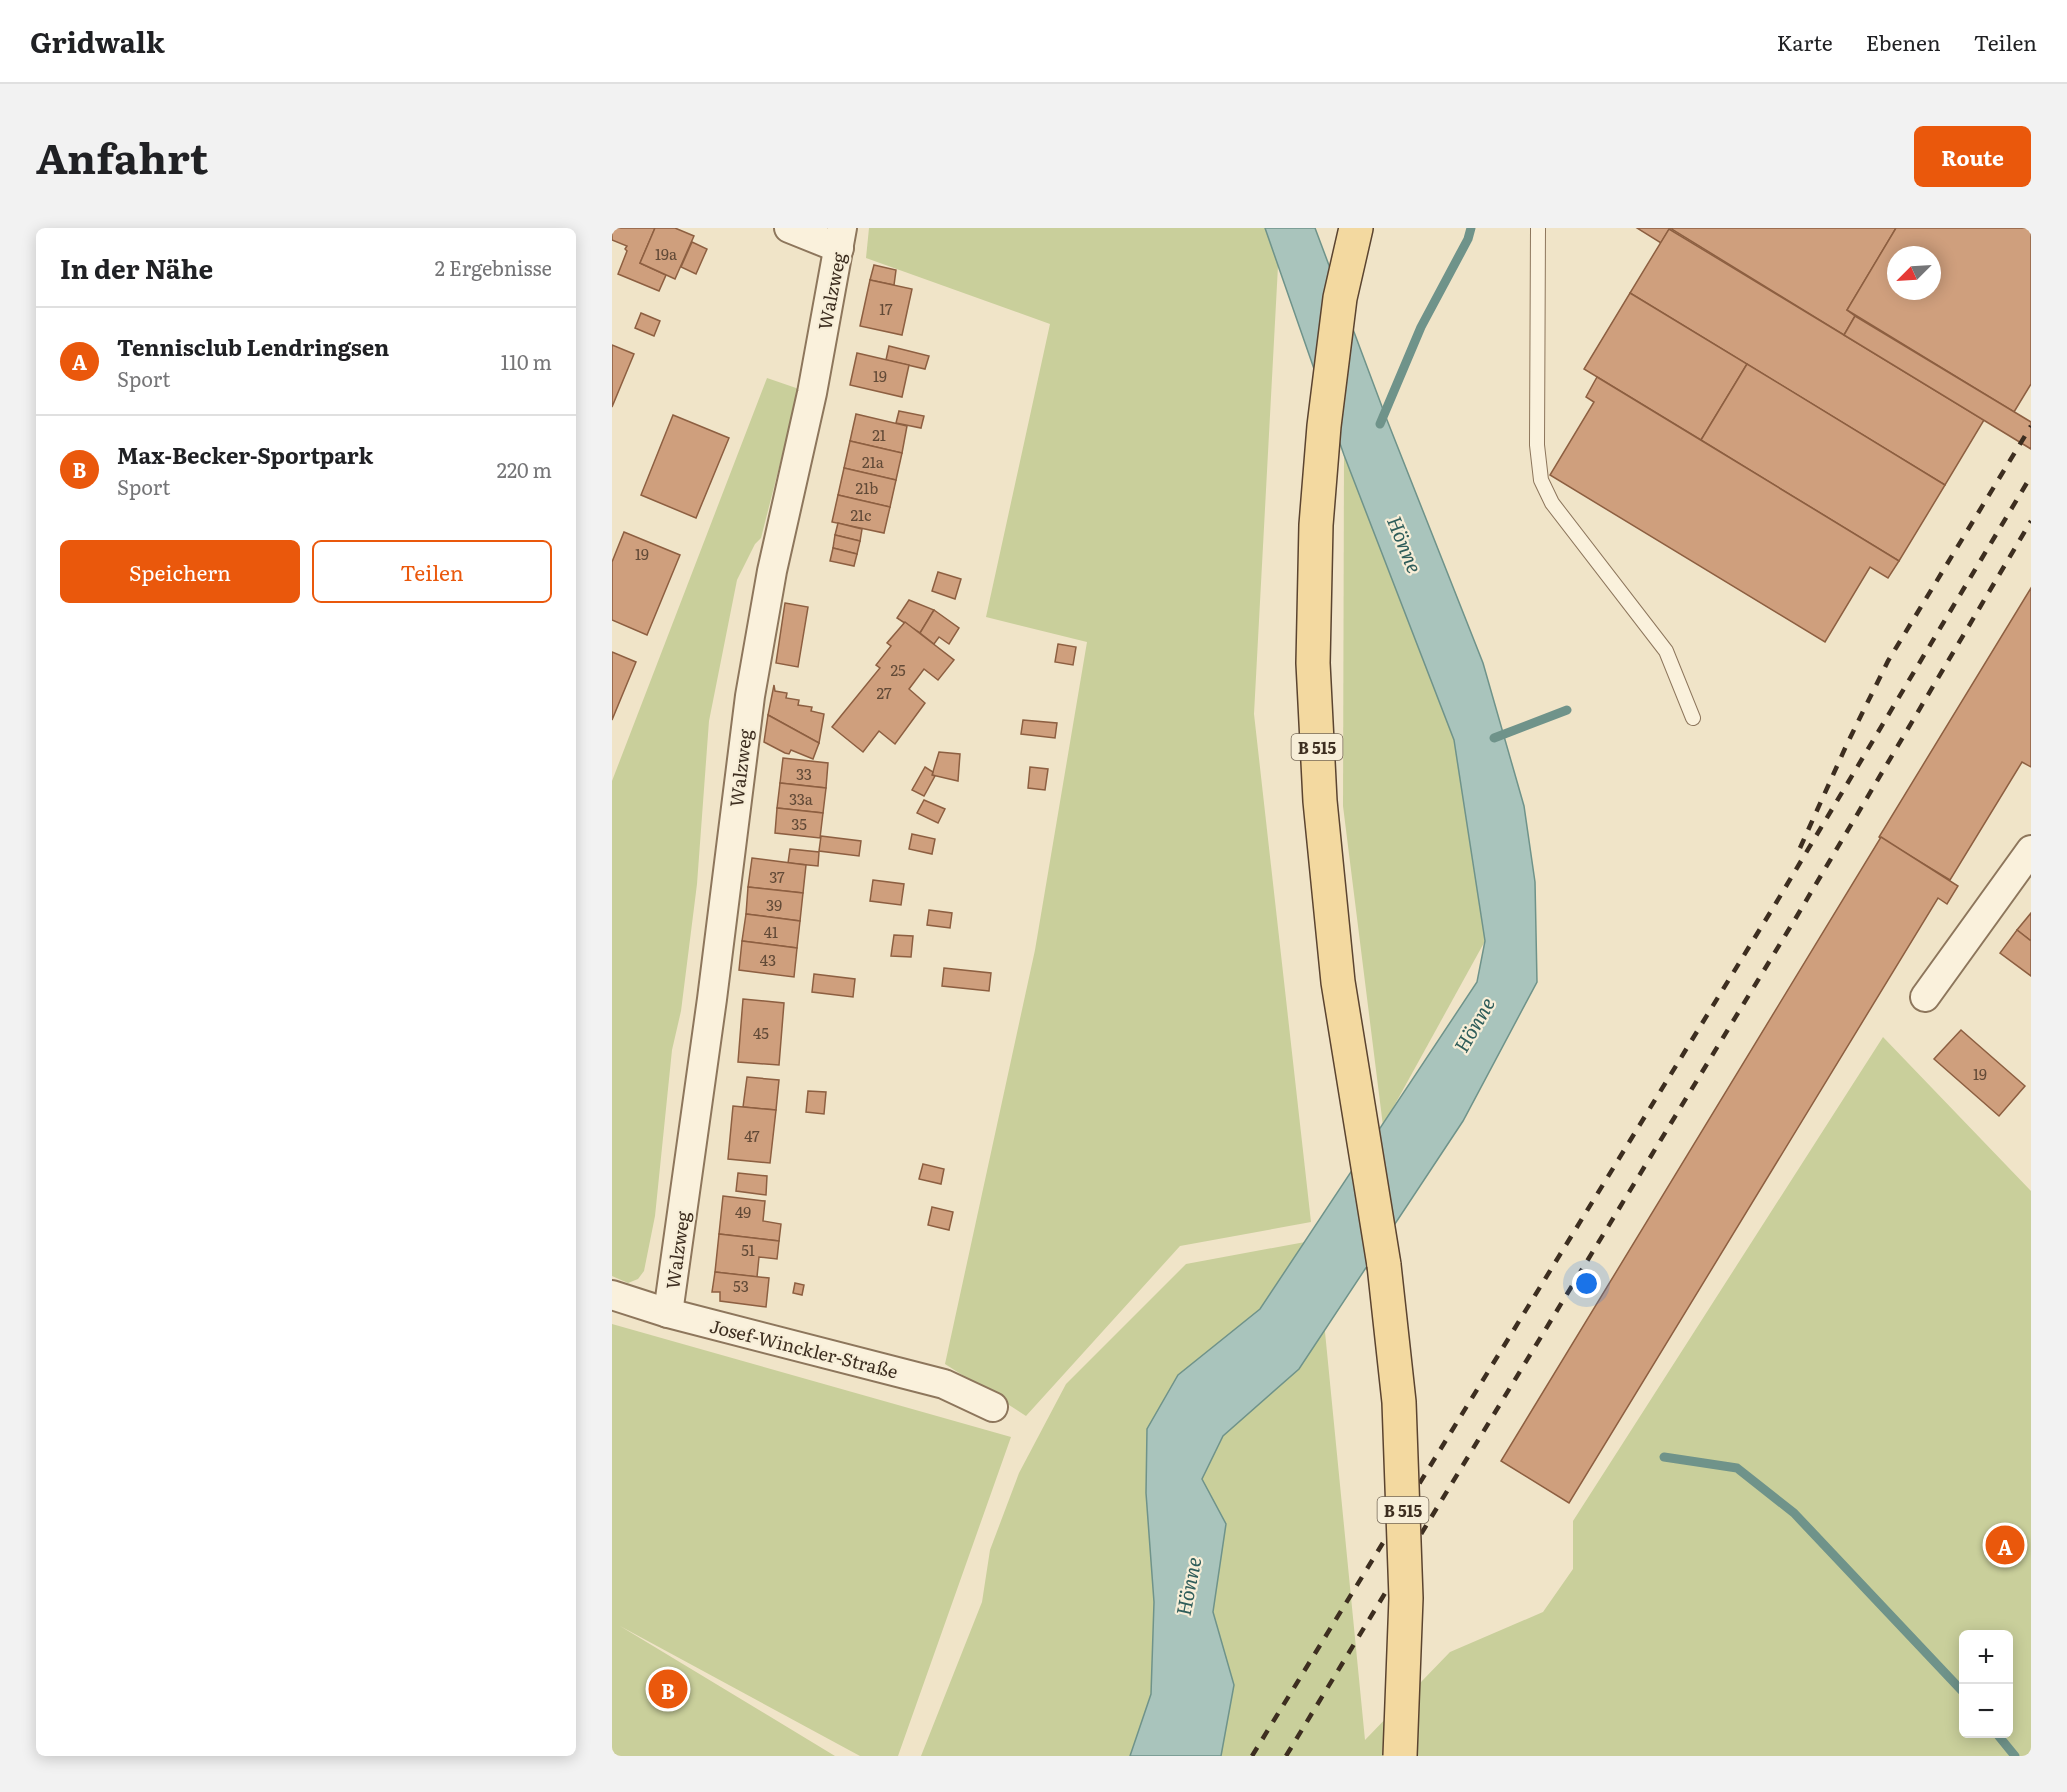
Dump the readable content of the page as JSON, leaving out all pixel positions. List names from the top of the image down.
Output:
{
  "streets": {
    "main road": ["B 515"],
    "street": ["Walzweg", "Josef-Winckler-Straße"]
  },
  "crossings": [
    ["Walzweg", "Josef-Winckler-Straße"]
  ],
  "water": ["Hönne"],
  "house_numbers": [
    "19a",
    "17",
    "19",
    "21",
    "21a",
    "21b",
    "21c",
    "19",
    "25",
    "27",
    "33",
    "33a",
    "35",
    "37",
    "39",
    "41",
    "43",
    "45",
    "19",
    "47",
    "49",
    "51",
    "53"
  ],
  "north": "bottom left",
  "page": {
    "header": "Gridwalk",
    "nav": ["Karte", "Ebenen", "Teilen"],
    "title": "Anfahrt",
    "buttons": [
      "Route",
      ["Speichern", "Teilen"]
    ],
    "heading": ["In der Nähe", "2 Ergebnisse"],
    "list": [
      {
        "mark": "A",
        "name": "Tennisclub Lendringsen",
        "note": "Sport",
        "value": "110 m"
      },
      {
        "mark": "B",
        "name": "Max-Becker-Sportpark",
        "note": "Sport",
        "value": "220 m"
      }
    ],
    "pins": ["A", "B"],
    "map_buttons": ["+", "−"]
  }
}
